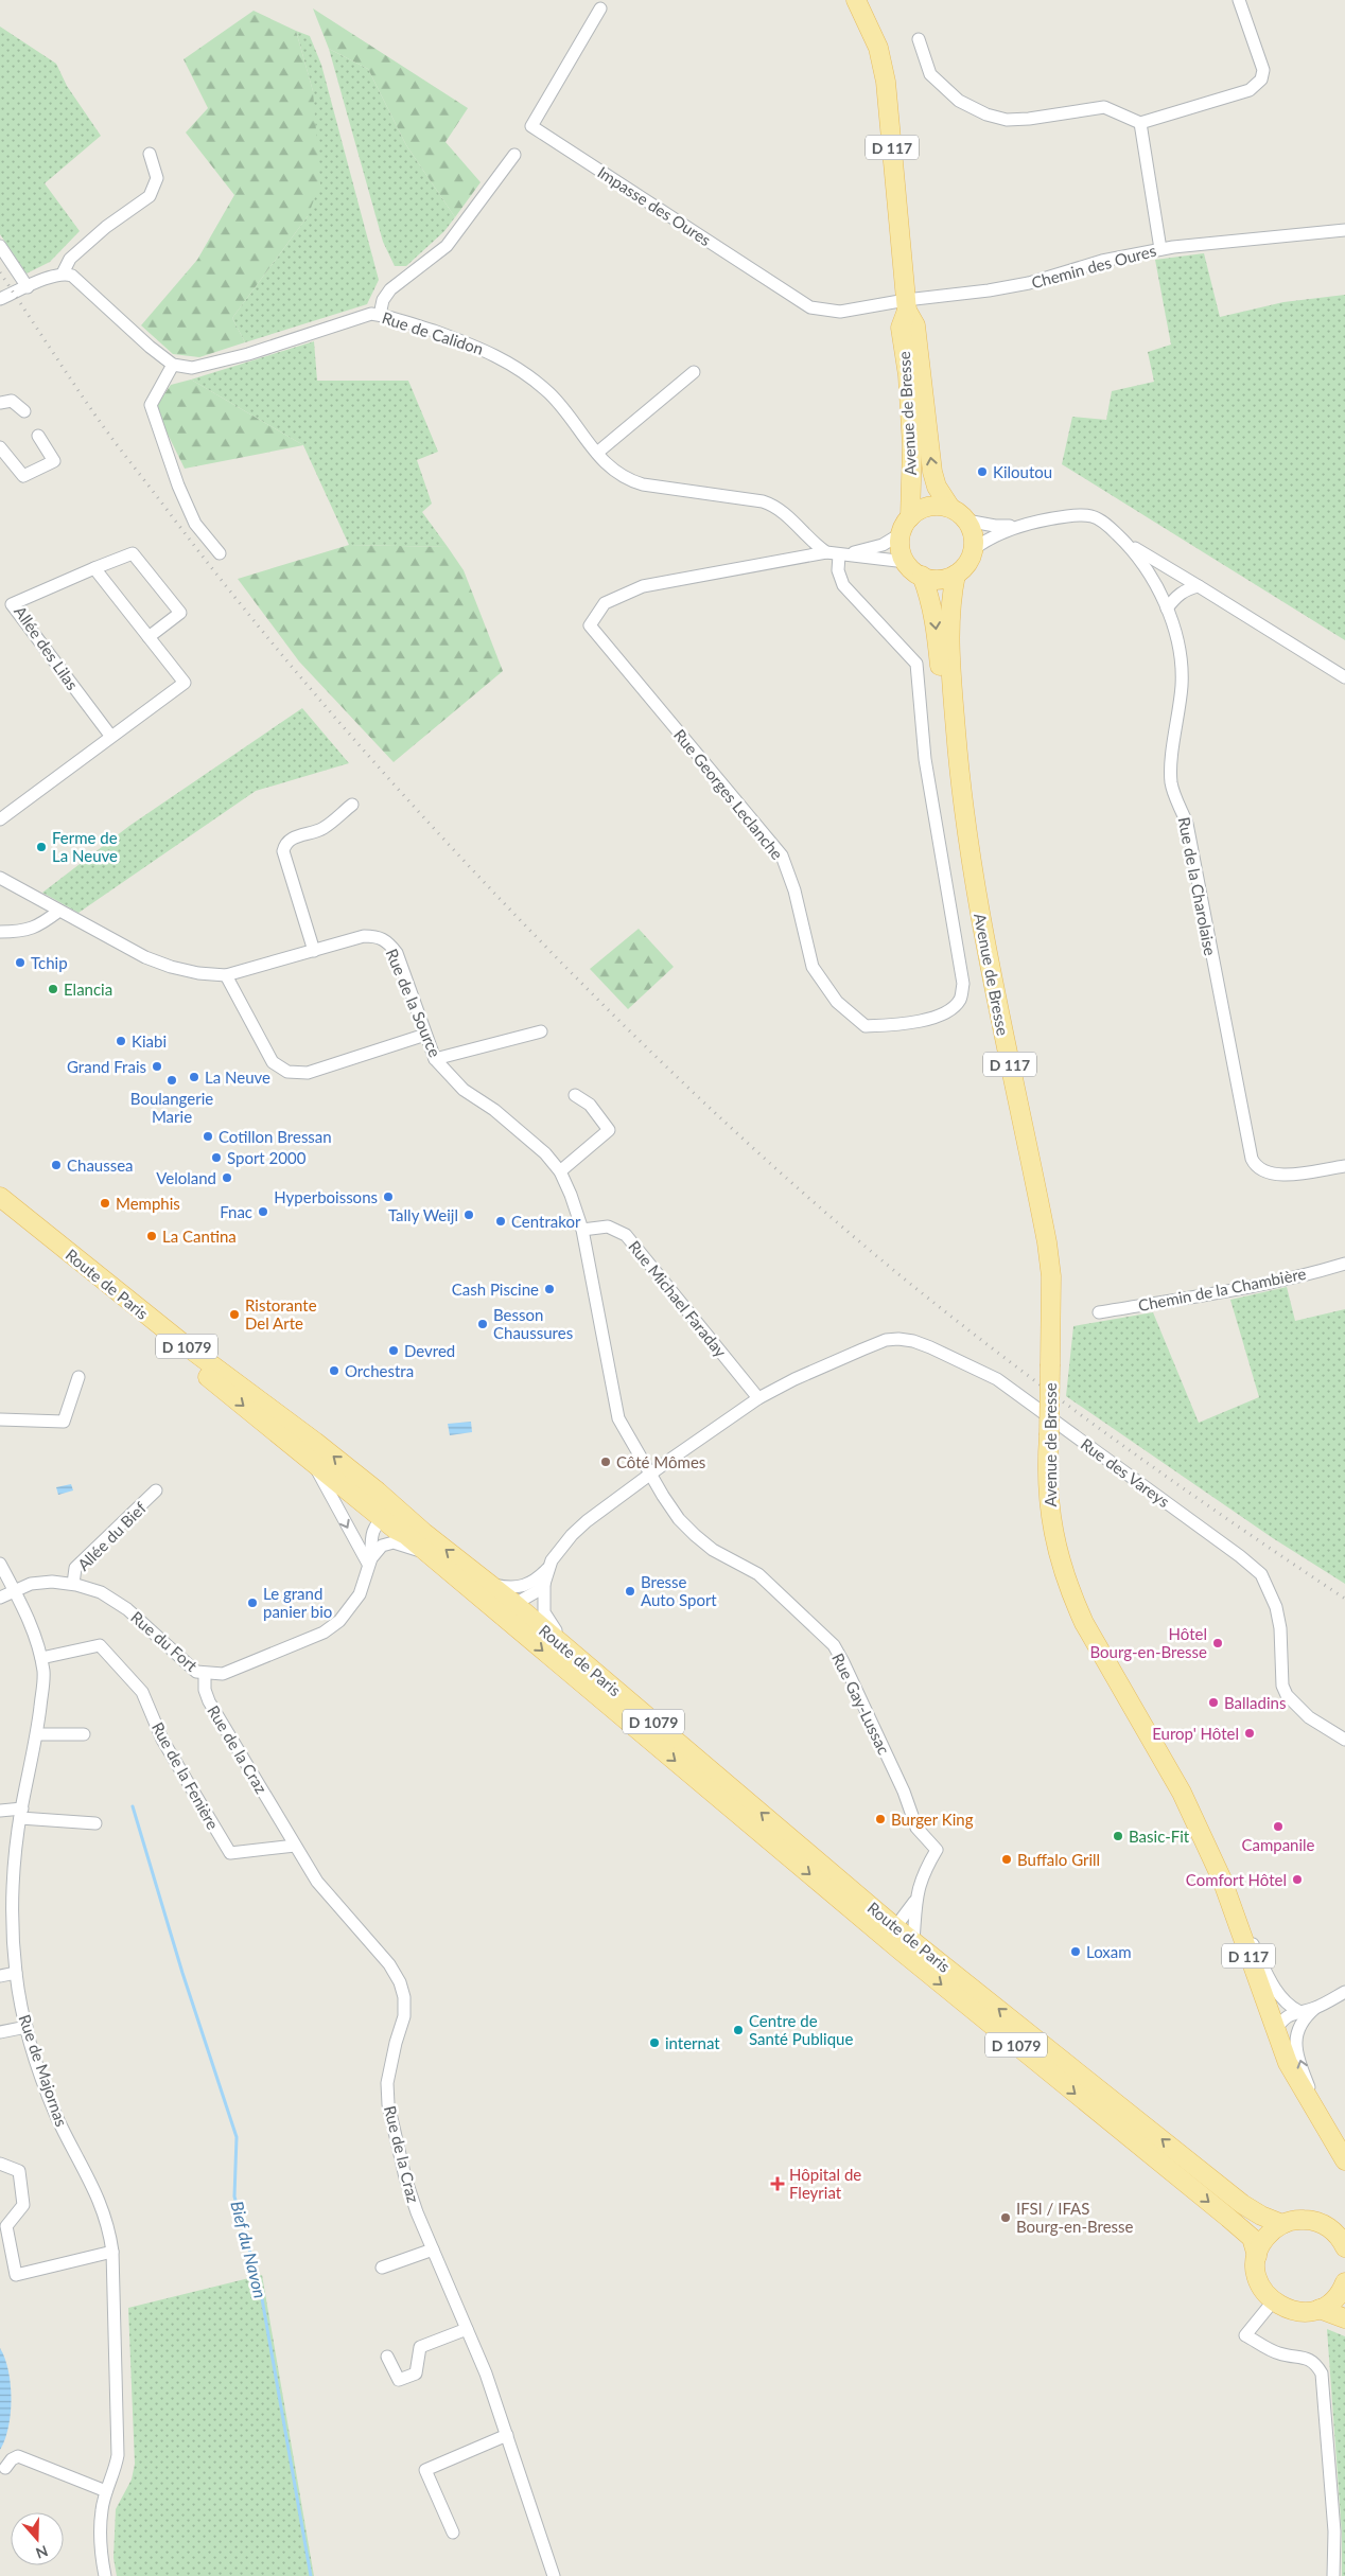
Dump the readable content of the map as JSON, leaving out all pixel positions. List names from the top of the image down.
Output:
{
  "streets": {
    "main road": [
      "D 117",
      "Avenue de Bresse",
      "Route de Paris",
      "D 1079"
    ],
    "street": [
      "Impasse des Oures",
      "Chemin des Oures",
      "Rue de Calidon",
      "Allée des Lilas",
      "Rue Georges Leclanche",
      "Rue de la Charolaise",
      "Rue de la Source",
      "Chemin de la Chambière",
      "Rue Michael Faraday",
      "Rue des Vareys",
      "Allée du Bief",
      "Rue du Fort",
      "Rue Gay-Lussac",
      "Rue de la Craz",
      "Rue de la Fenière",
      "Rue de Majornas"
    ]
  },
  "crossings": [
    ["Impasse des Oures", "Chemin des Oures"],
    ["Impasse des Oures", "Avenue de Bresse"],
    ["Chemin des Oures", "Avenue de Bresse"],
    ["Rue de Calidon", "Avenue de Bresse"],
    ["Rue de Calidon", "Rue Georges Leclanche"],
    ["Rue de la Source", "Rue Michael Faraday"],
    ["Rue de la Source", "Rue des Vareys"],
    ["Rue de la Source", "Rue Gay-Lussac"],
    ["Route de Paris", "Rue des Vareys"],
    ["Route de Paris", "Rue du Fort"],
    ["Route de Paris", "Rue Gay-Lussac"],
    ["Rue Michael Faraday", "Rue des Vareys"],
    ["Rue des Vareys", "Rue Gay-Lussac"],
    ["Allée du Bief", "Rue du Fort"],
    ["Rue du Fort", "Rue de la Craz"],
    ["Rue du Fort", "Rue de Majornas"],
    ["Rue de la Craz", "Rue de la Fenière"],
    ["Rue de la Fenière", "Rue de Majornas"]
  ],
  "water": ["Bief du Navon"],
  "places": {
    "other": [
      "Kiloutou",
      "Ferme de La Neuve",
      "Tchip",
      "Elancia",
      "Kiabi",
      "Grand Frais",
      "La Neuve",
      "Boulangerie Marie",
      "Cotillon Bressan",
      "Sport 2000",
      "Chaussea",
      "Veloland",
      "Hyperboissons",
      "Memphis",
      "Fnac",
      "Tally Weijl",
      "Centrakor",
      "La Cantina",
      "Cash Piscine",
      "Ristorante Del Arte",
      "Besson Chaussures",
      "Devred",
      "Orchestra",
      "Côté Mômes",
      "Bresse Auto Sport",
      "Le grand panier bio",
      "Hôtel Bourg-en-Bresse",
      "Balladins",
      "Europ' Hôtel",
      "Burger King",
      "Campanile",
      "Basic-Fit",
      "Buffalo Grill",
      "Comfort Hôtel",
      "Loxam",
      "Centre de Santé Publique",
      "internat",
      "IFSI / IFAS Bourg-en-Bresse"
    ],
    "health": ["Hôpital de Fleyriat"]
  },
  "north": "bottom"
}
